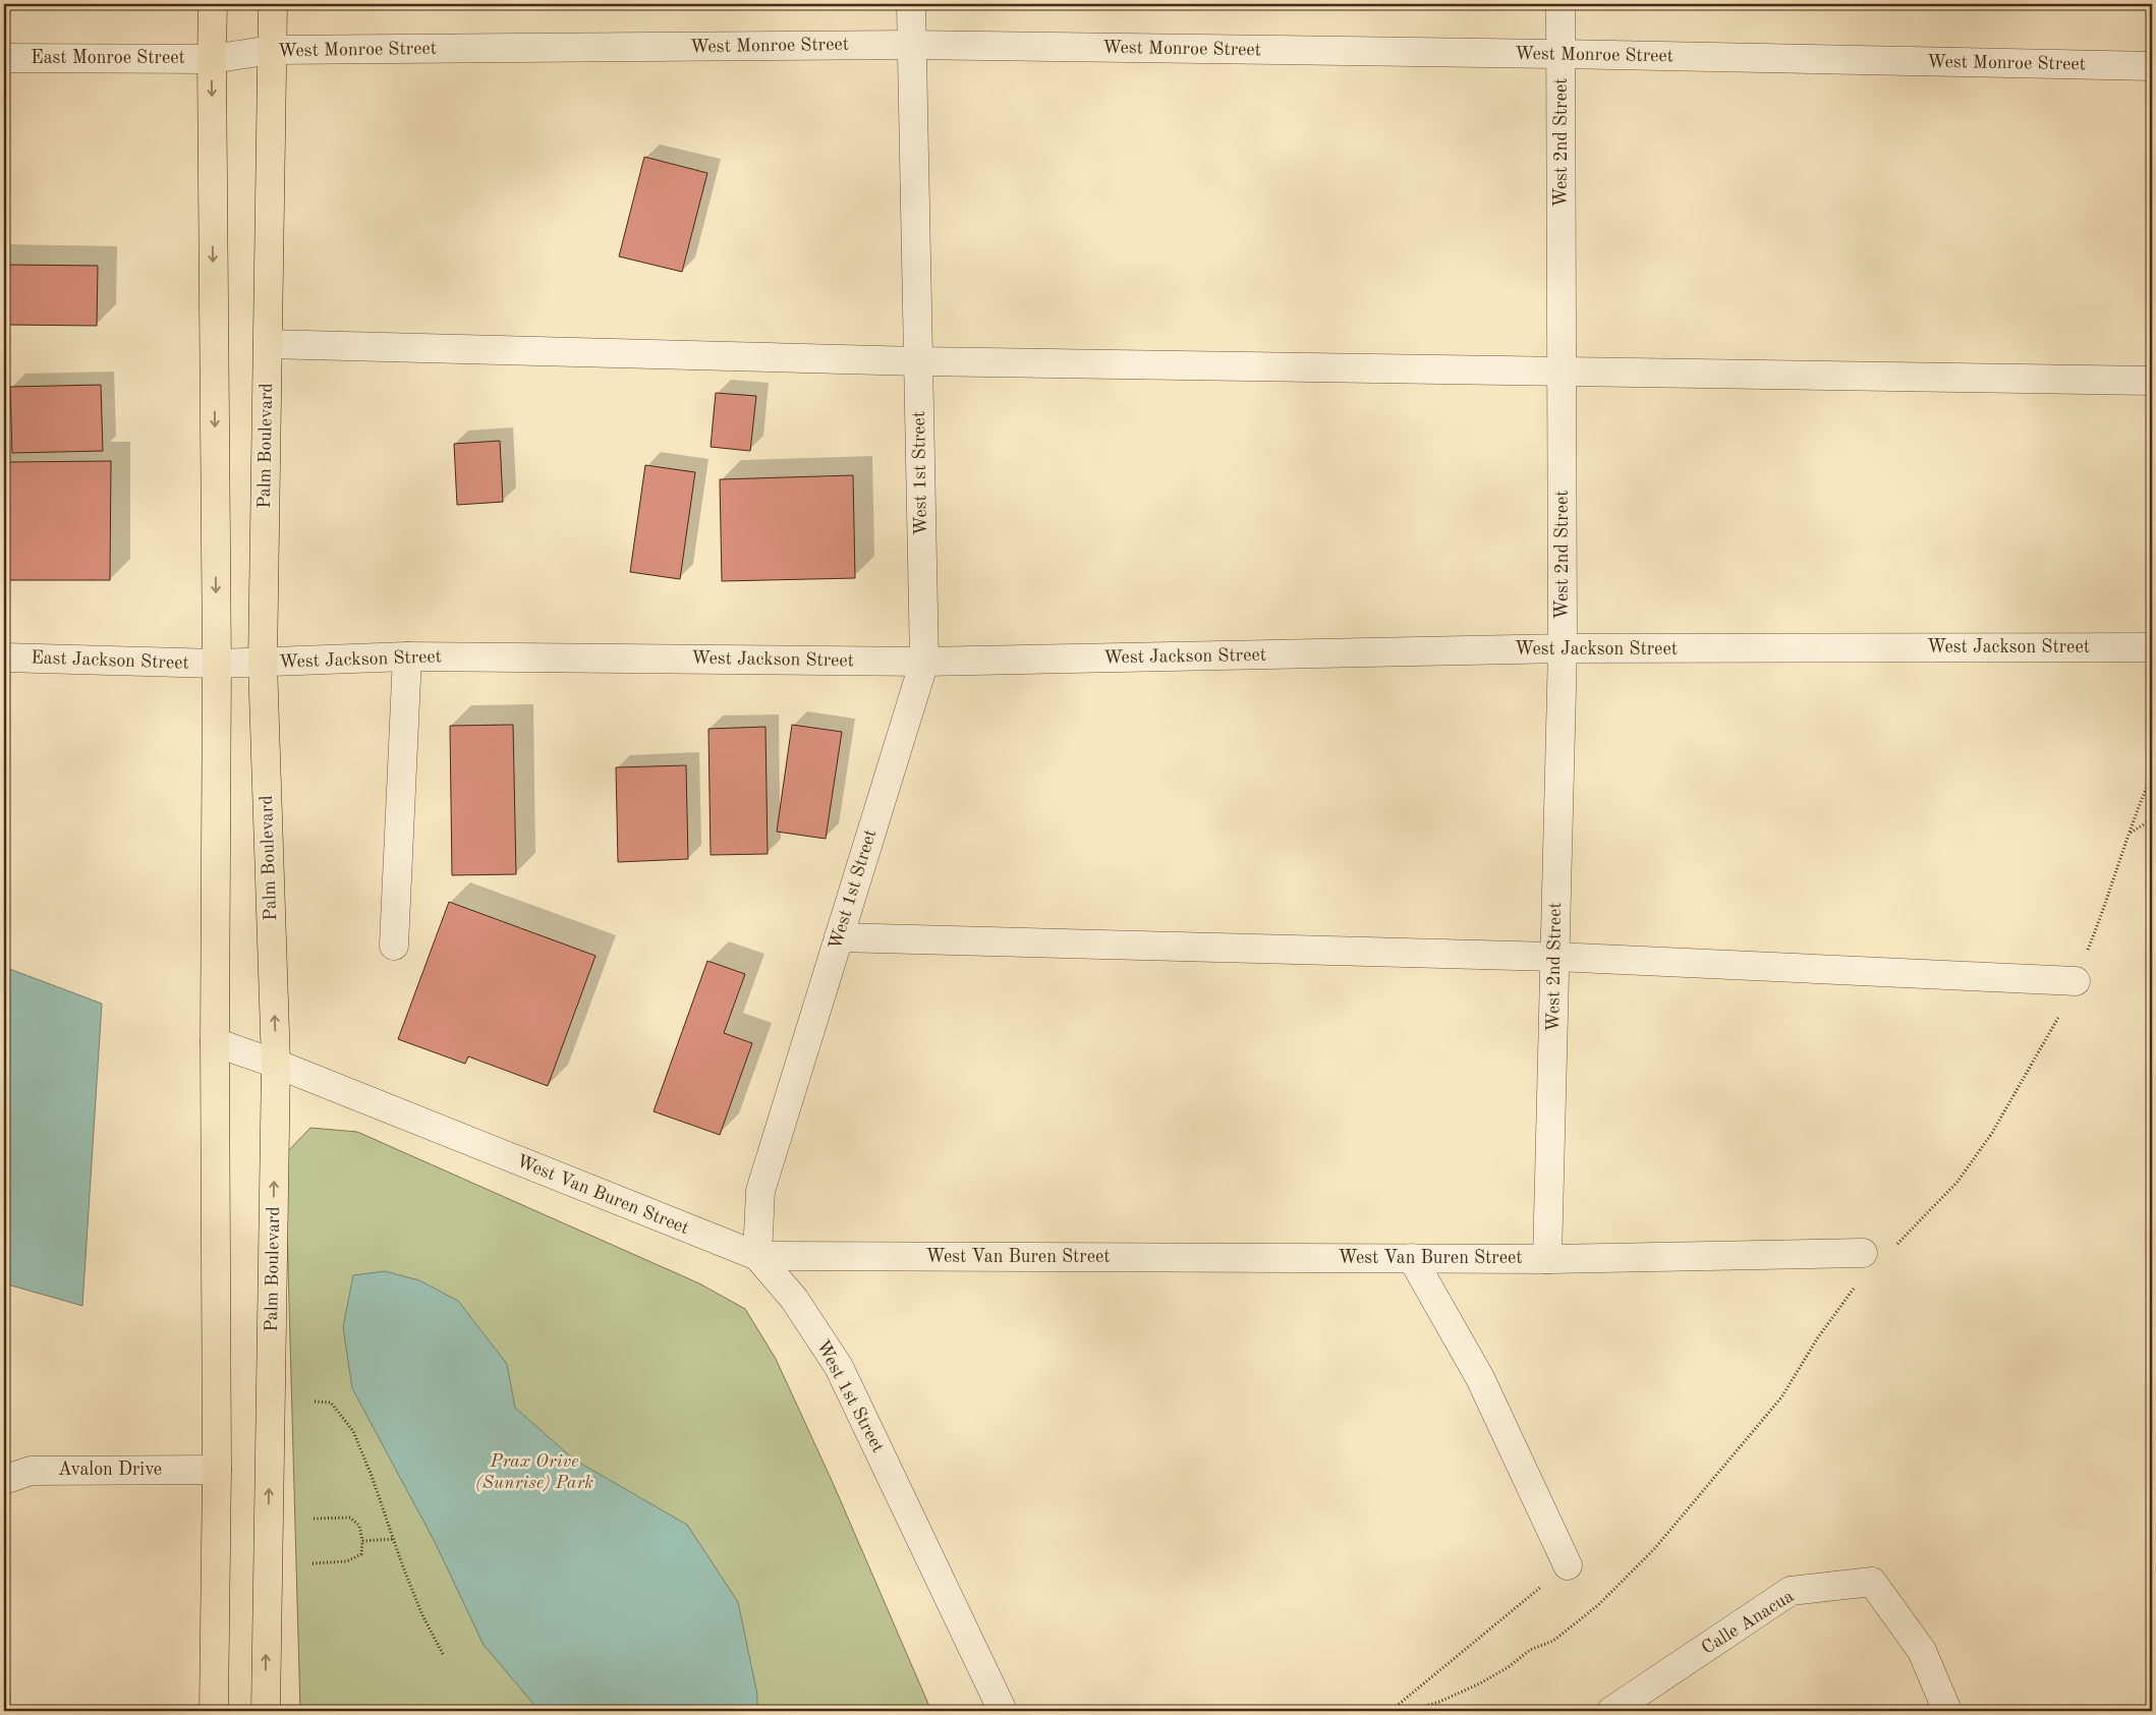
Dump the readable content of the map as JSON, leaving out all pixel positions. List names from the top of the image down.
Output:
{
  "streets": {
    "main road": ["Palm Boulevard"],
    "street": [
      "West Monroe Street",
      "East Monroe Street",
      "West 2nd Street",
      "West 1st Street",
      "West Jackson Street",
      "East Jackson Street",
      "West Van Buren Street",
      "Avalon Drive",
      "Calle Anacua"
    ]
  },
  "crossings": [
    ["West Monroe Street", "East Monroe Street"],
    ["West Monroe Street", "West 2nd Street"],
    ["West Monroe Street", "Palm Boulevard"],
    ["West Monroe Street", "West 1st Street"],
    ["West 2nd Street", "West Jackson Street"],
    ["West 2nd Street", "West Van Buren Street"],
    ["Palm Boulevard", "West Jackson Street"],
    ["Palm Boulevard", "West Van Buren Street"],
    ["West 1st Street", "West Jackson Street"],
    ["West 1st Street", "West Van Buren Street"],
    ["West Jackson Street", "East Jackson Street"]
  ],
  "parks": ["Prax Orive (Sunrise) Park"]
}
